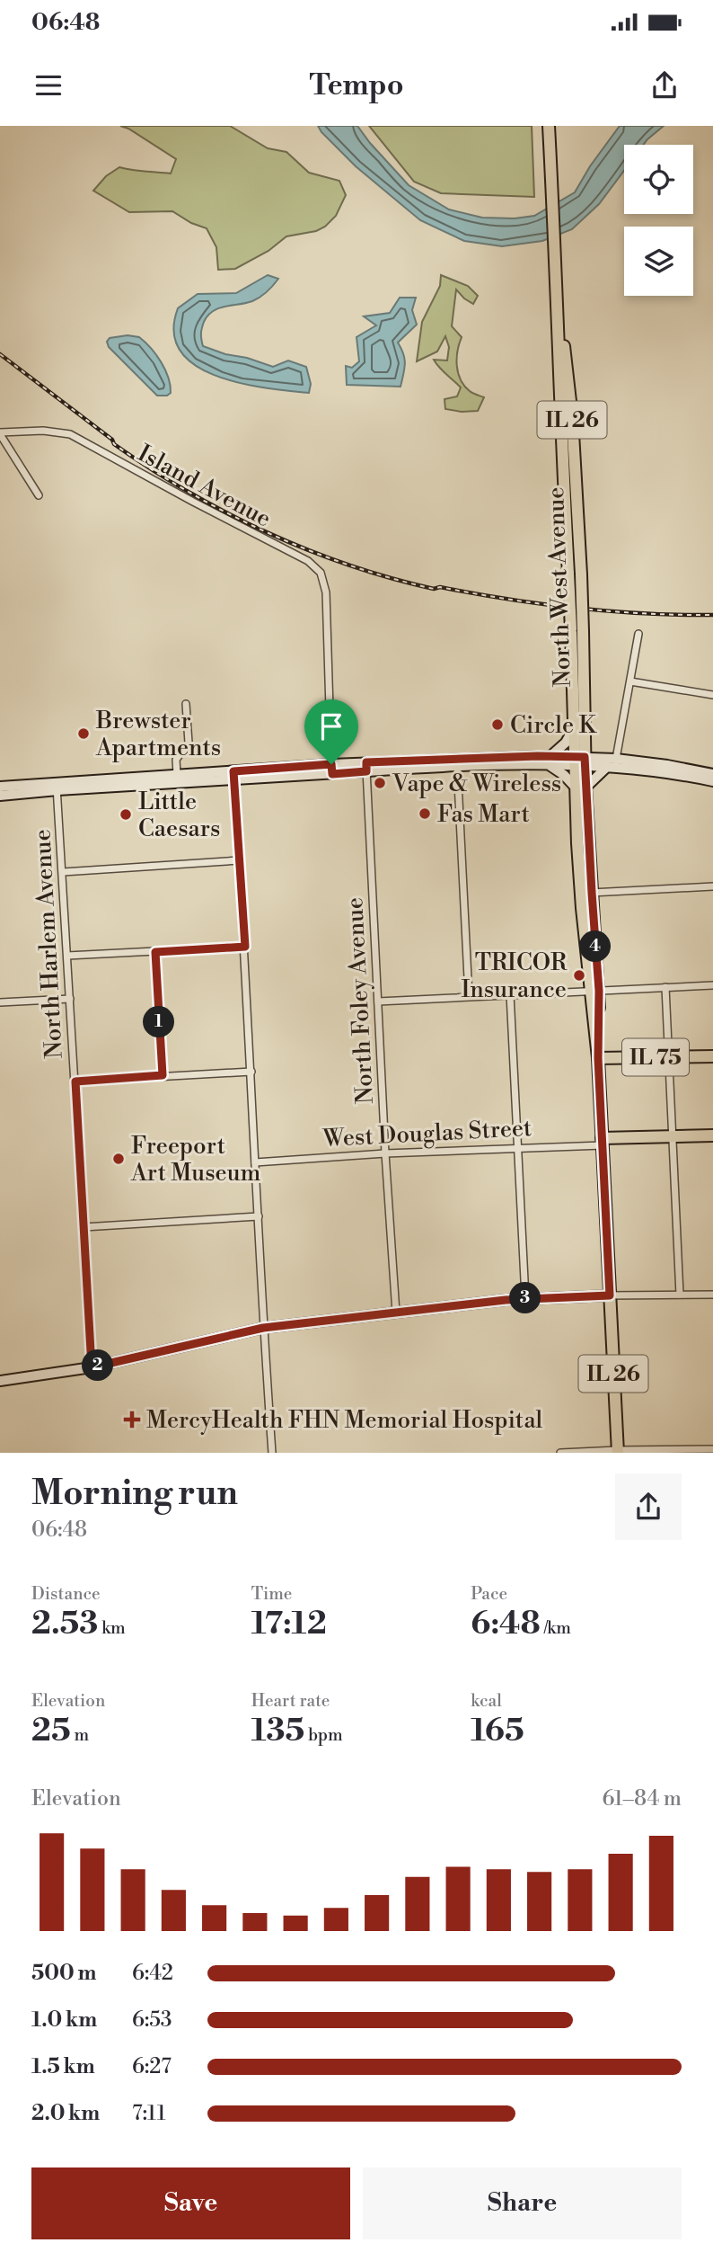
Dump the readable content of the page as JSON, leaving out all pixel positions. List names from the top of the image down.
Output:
{
  "streets": {
    "main road": [
      "IL 26",
      "North West Avenue",
      "IL 75",
      "West Douglas Street"
    ],
    "street": ["Island Avenue", "North Harlem Avenue", "North Foley Avenue"]
  },
  "crossings": [
    ["IL 26", "North West Avenue"],
    ["North West Avenue", "IL 75"],
    ["North West Avenue", "West Douglas Street"],
    ["North Foley Avenue", "West Douglas Street"]
  ],
  "places": {
    "other": [
      "Circle K",
      "Brewster Apartments",
      "Vape & Wireless",
      "Fas Mart",
      "Little Caesars",
      "TRICOR Insurance",
      "Freeport Art Museum"
    ],
    "health": ["MercyHealth FHN Memorial Hospital"]
  },
  "page": {
    "status": "06:48",
    "header": "Tempo",
    "pins": [
      "4",
      "1",
      "3",
      "2"
    ],
    "heading": ["Morning run", "06:48"],
    "stats": [
      ["Distance", "2.53 km"],
      ["Time", "17:12"],
      ["Pace", "6:48 /km"],
      ["Elevation", "25 m"],
      ["Heart rate", "135 bpm"],
      ["kcal", "165"]
    ],
    "chart": ["Elevation", "61–84 m"],
    "list": [
      {
        "name": "500 m",
        "note": "6:42"
      },
      {
        "name": "1.0 km",
        "note": "6:53"
      },
      {
        "name": "1.5 km",
        "note": "6:27"
      },
      {
        "name": "2.0 km",
        "note": "7:11"
      }
    ],
    "buttons": ["Save", "Share"]
  }
}
